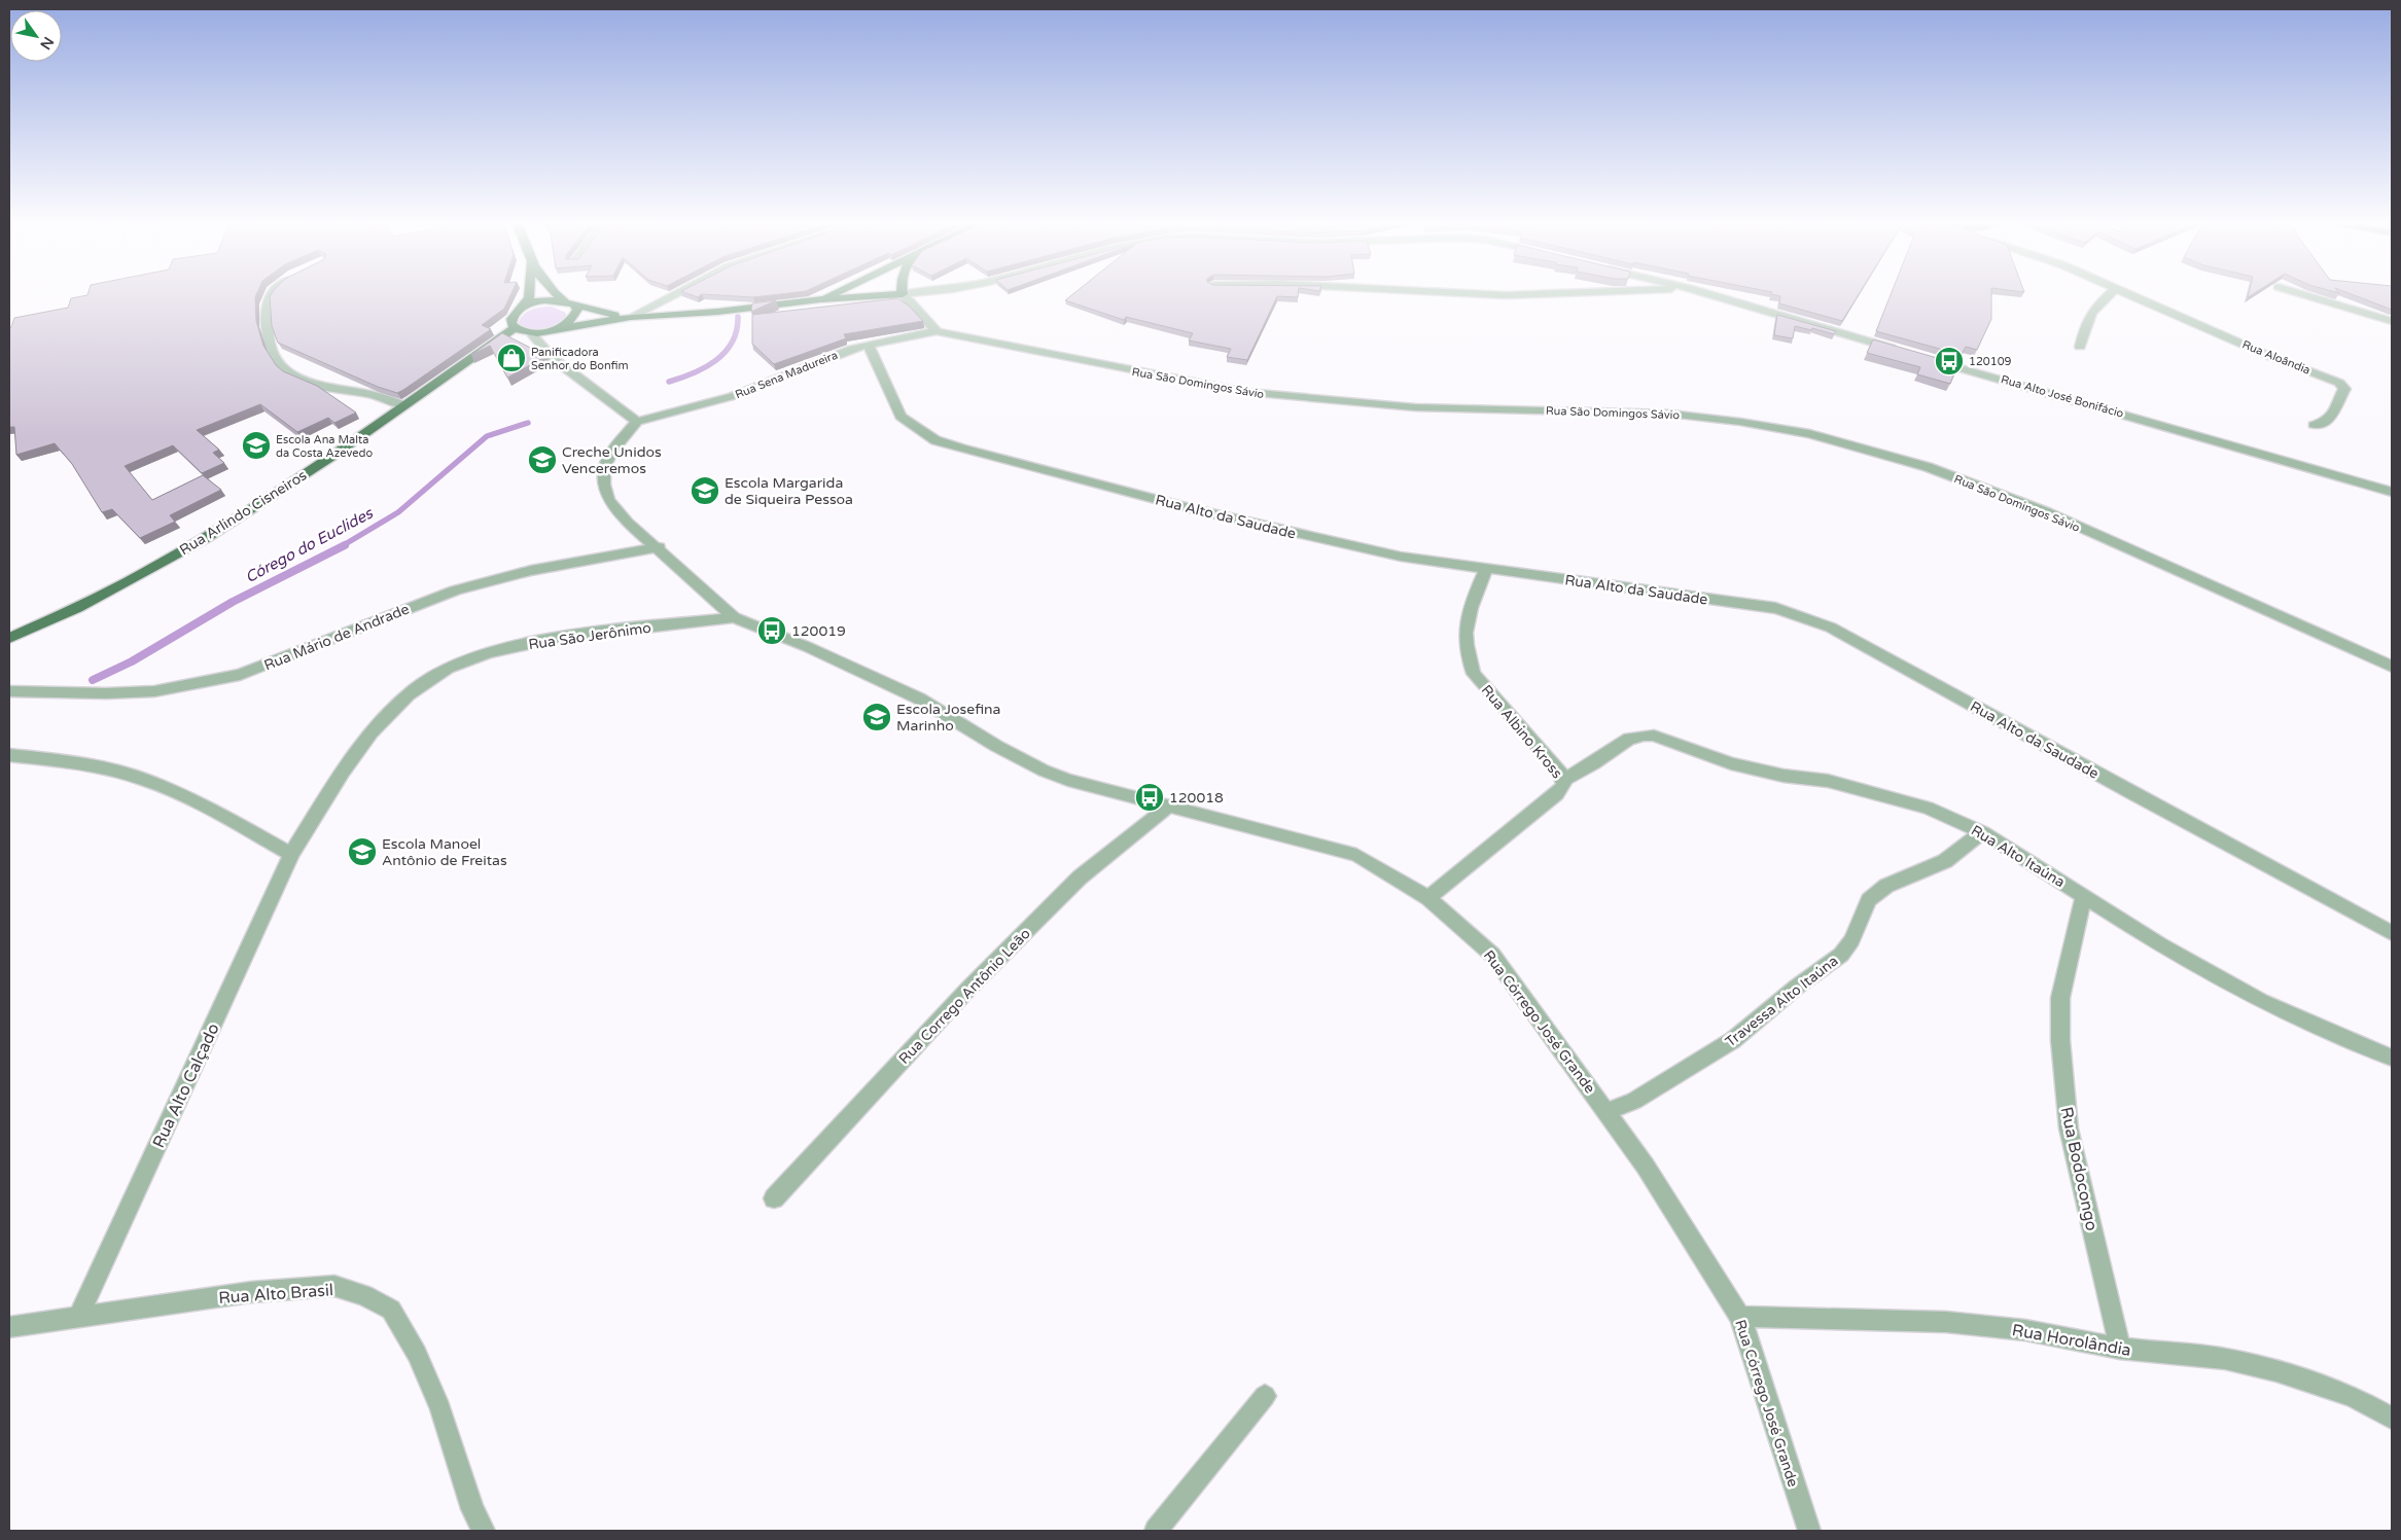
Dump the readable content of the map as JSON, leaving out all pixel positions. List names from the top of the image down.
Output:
{
  "streets": {
    "main road": ["Rua Arlindo Cisneiros"],
    "street": [
      "Rua Aloândia",
      "Rua Sena Madureira",
      "Rua São Domingos Sávio",
      "Rua Alto José Bonifácio",
      "Rua Alto da Saudade",
      "Rua São Jerônimo",
      "Rua Mário de Andrade",
      "Rua Albino Kross",
      "Rua Alto Itaúna",
      "Rua Corrego Antônio Leão",
      "Travessa Alto Itaúna",
      "Rua Córrego José Grande",
      "Rua Alto Calçado",
      "Rua Bodocongo",
      "Rua Alto Brasil",
      "Rua Horolândia"
    ]
  },
  "crossings": [
    ["Rua Sena Madureira", "Rua São Domingos Sávio"],
    ["Rua Sena Madureira", "Rua Alto da Saudade"],
    ["Rua Sena Madureira", "Rua Córrego José Grande"],
    ["Rua Alto da Saudade", "Rua Albino Kross"],
    ["Rua São Jerônimo", "Rua Córrego José Grande"],
    ["Rua São Jerônimo", "Rua Alto Calçado"],
    ["Rua Mário de Andrade", "Rua Córrego José Grande"],
    ["Rua Albino Kross", "Rua Alto Itaúna"],
    ["Rua Albino Kross", "Rua Córrego José Grande"],
    ["Rua Alto Itaúna", "Travessa Alto Itaúna"],
    ["Rua Alto Itaúna", "Rua Bodocongo"],
    ["Rua Corrego Antônio Leão", "Rua Córrego José Grande"],
    ["Travessa Alto Itaúna", "Rua Córrego José Grande"],
    ["Rua Córrego José Grande", "Rua Horolândia"],
    ["Rua Alto Calçado", "Rua Alto Brasil"],
    ["Rua Bodocongo", "Rua Horolândia"]
  ],
  "water": ["Córego do Euclides"],
  "places": {
    "shop": ["Panificadora Senhor do Bonfim"],
    "bus stop": ["120109", "120019", "120018"],
    "school or university": [
      "Escola Ana Malta da Costa Azevedo",
      "Creche Unidos Venceremos",
      "Escola Margarida de Siqueira Pessoa",
      "Escola Josefina Marinho",
      "Escola Manoel Antônio de Freitas"
    ]
  },
  "north": "bottom right"
}
